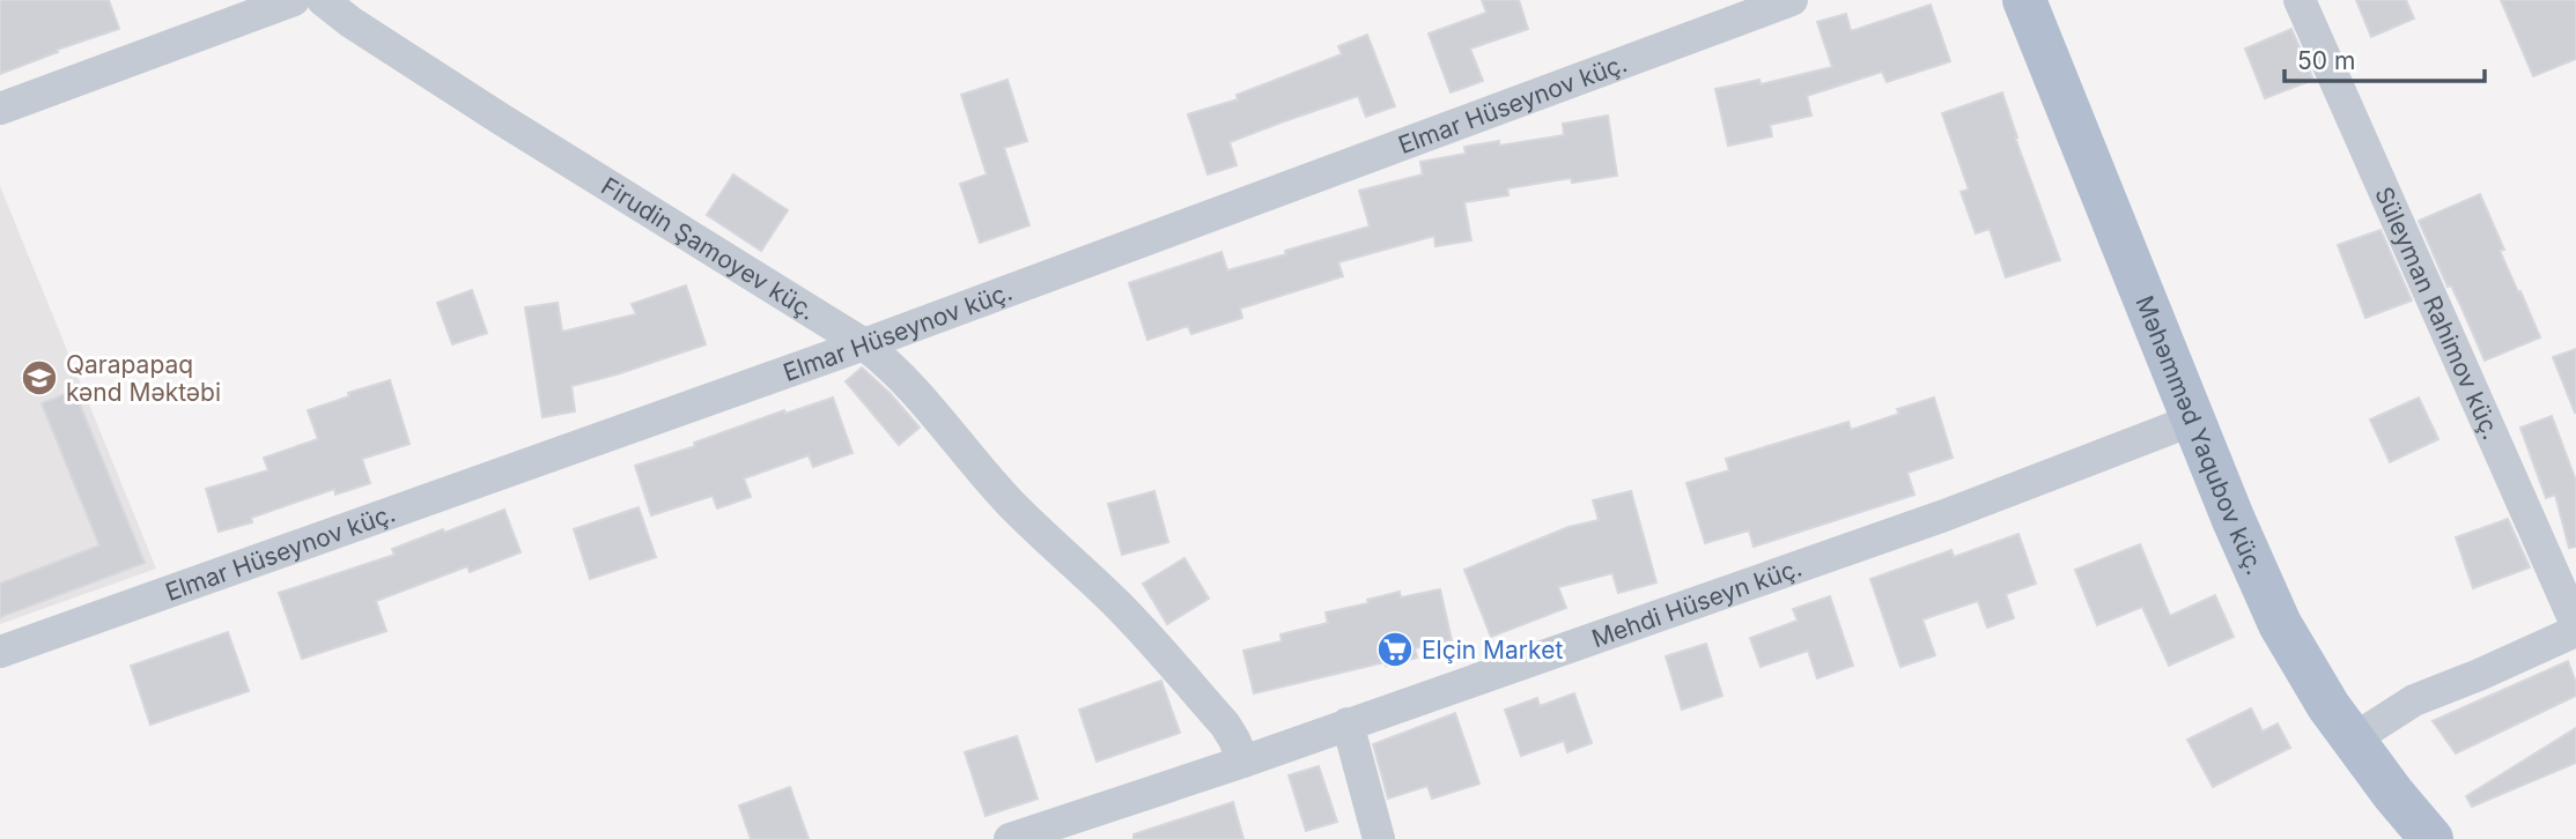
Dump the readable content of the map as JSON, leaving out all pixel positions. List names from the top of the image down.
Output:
{
  "streets": {
    "main road": ["Məhəmməd Yaqubov küç."],
    "street": [
      "Elmar Hüseynov küç.",
      "Firudin Şamoyev küç.",
      "Süleyman Rahimov küç.",
      "Mehdi Hüseyn küç."
    ]
  },
  "crossings": [
    ["Elmar Hüseynov küç.", "Firudin Şamoyev küç."],
    ["Firudin Şamoyev küç.", "Mehdi Hüseyn küç."],
    ["Məhəmməd Yaqubov küç.", "Mehdi Hüseyn küç."]
  ],
  "places": {
    "school or university": ["Qarapapaq kənd Məktəbi"],
    "supermarket": ["Elçin Market"]
  },
  "scale_bar": "50 m"
}
